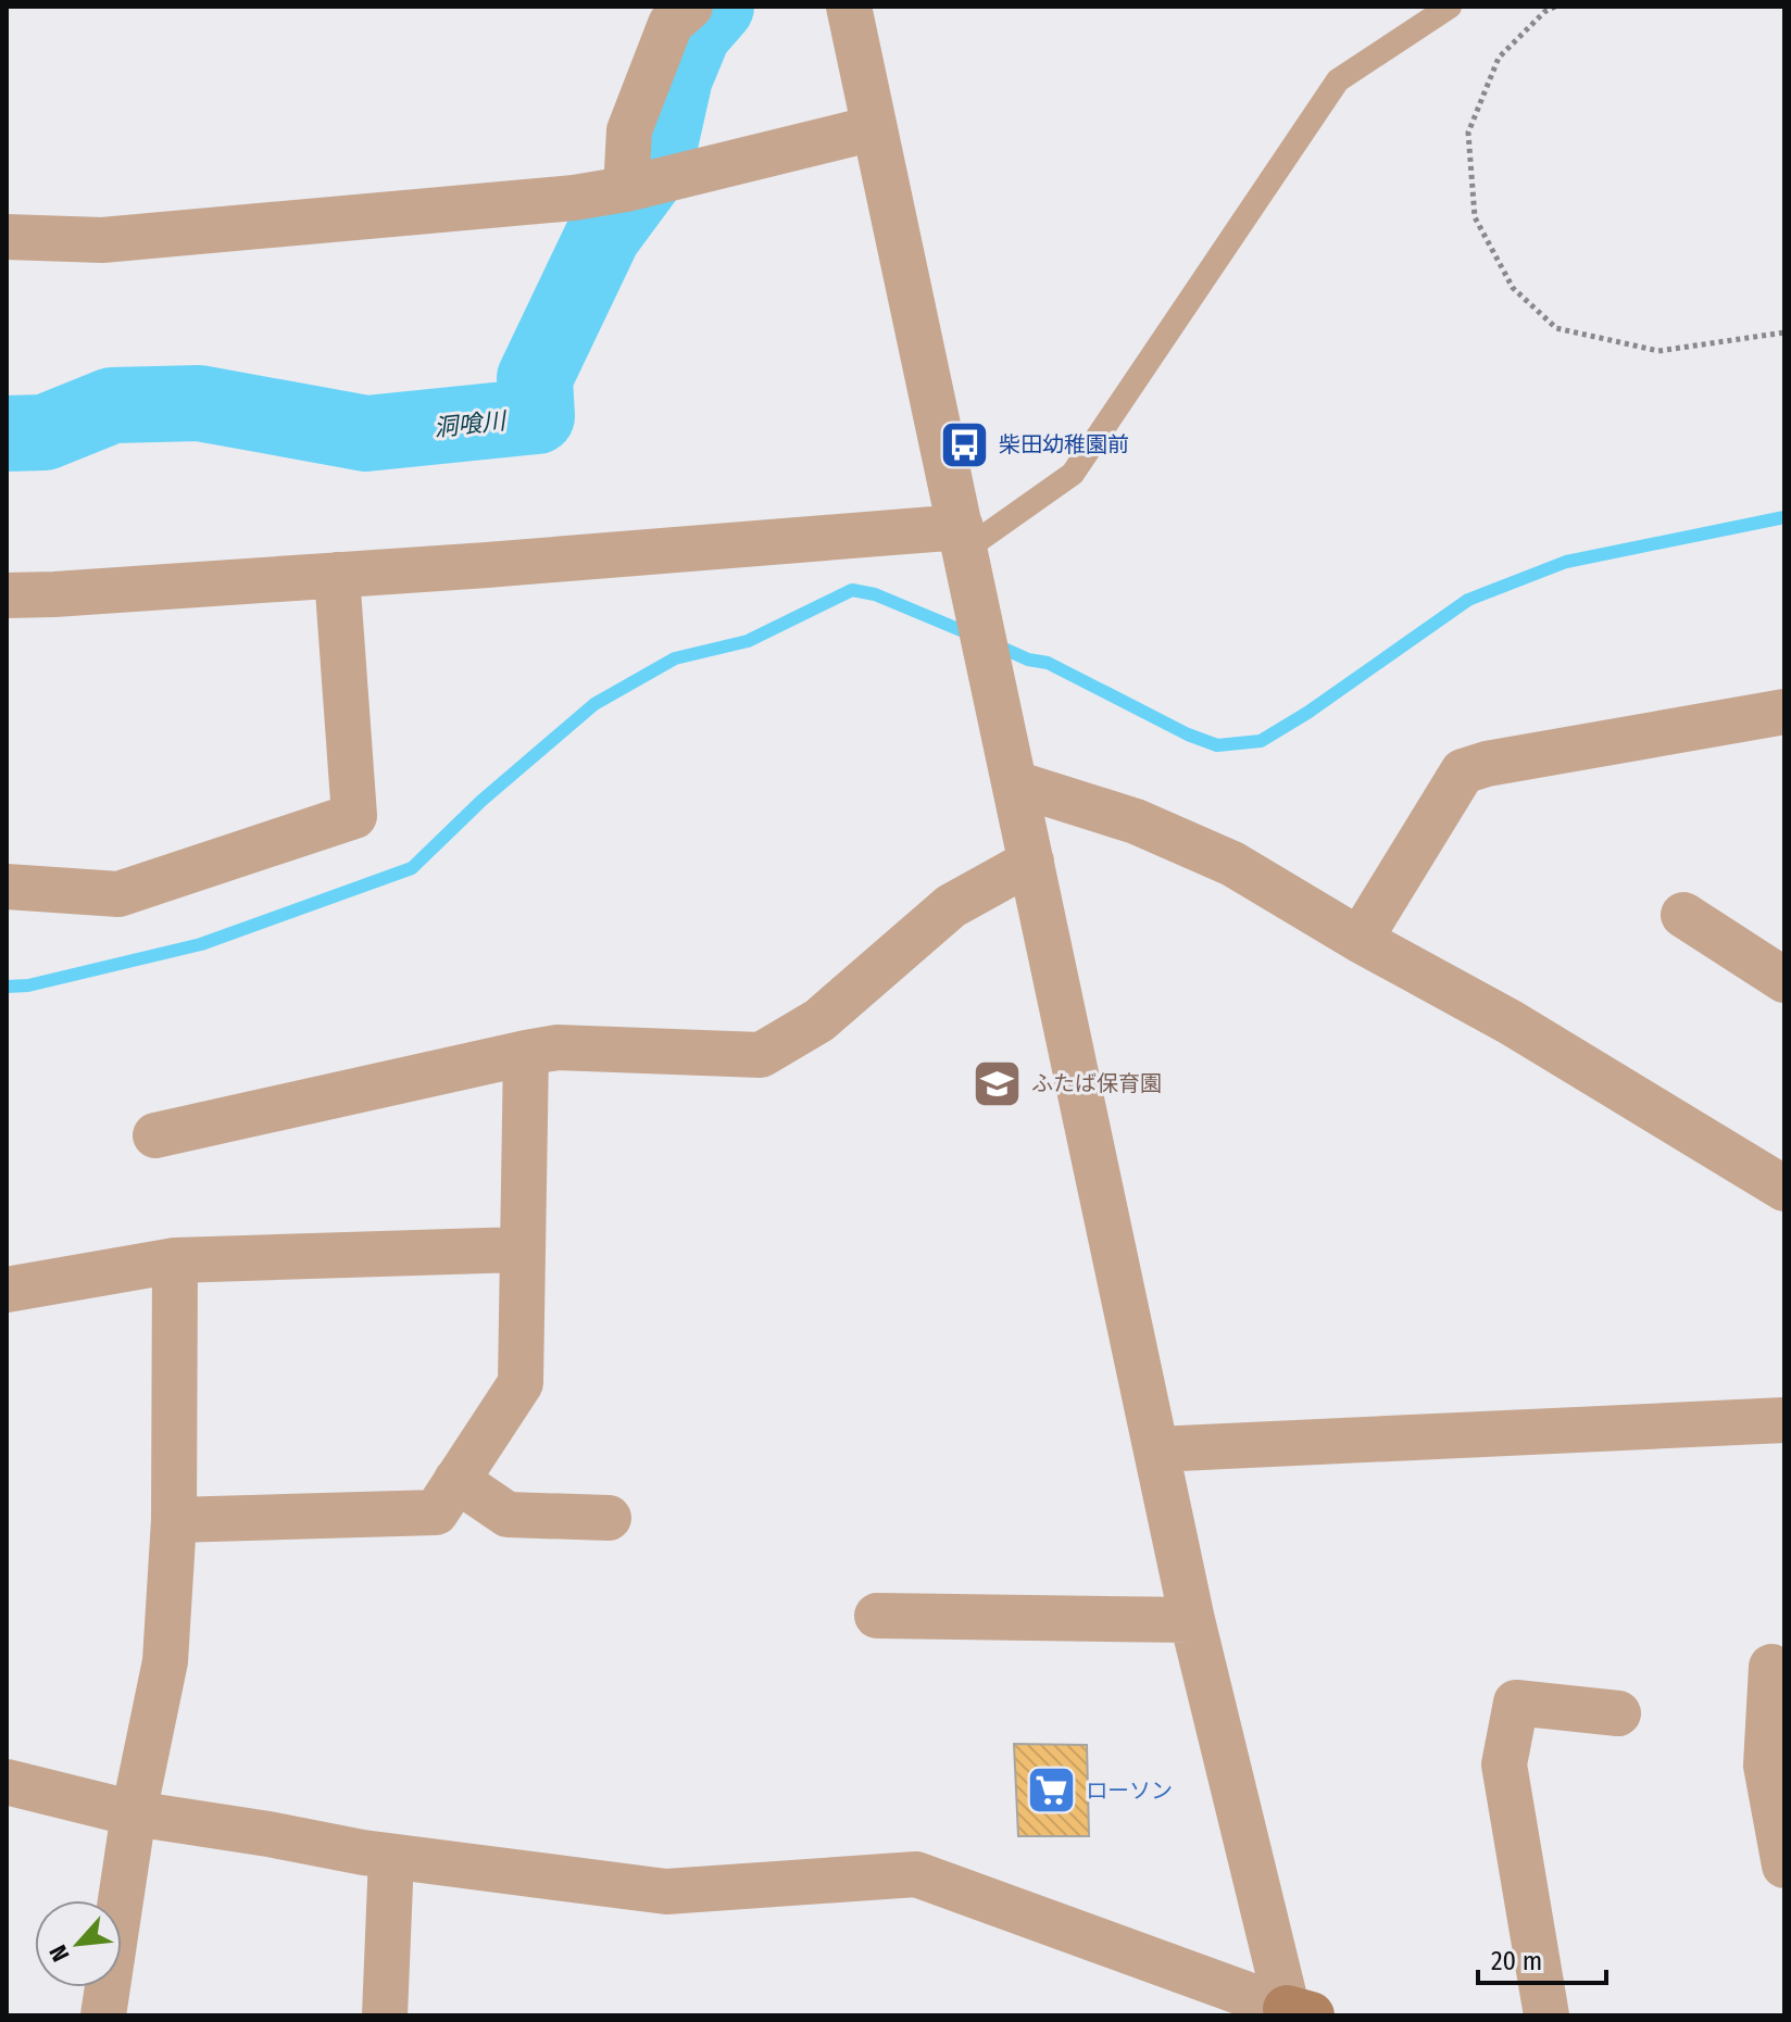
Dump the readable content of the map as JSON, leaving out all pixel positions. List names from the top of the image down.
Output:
{
  "water": ["洞喰川"],
  "places": {
    "bus stop": ["柴田幼稚園前"],
    "school or university": ["ふたば保育園"],
    "supermarket": ["ローソン"]
  },
  "scale_bar": "20 m",
  "north": "bottom left"
}
